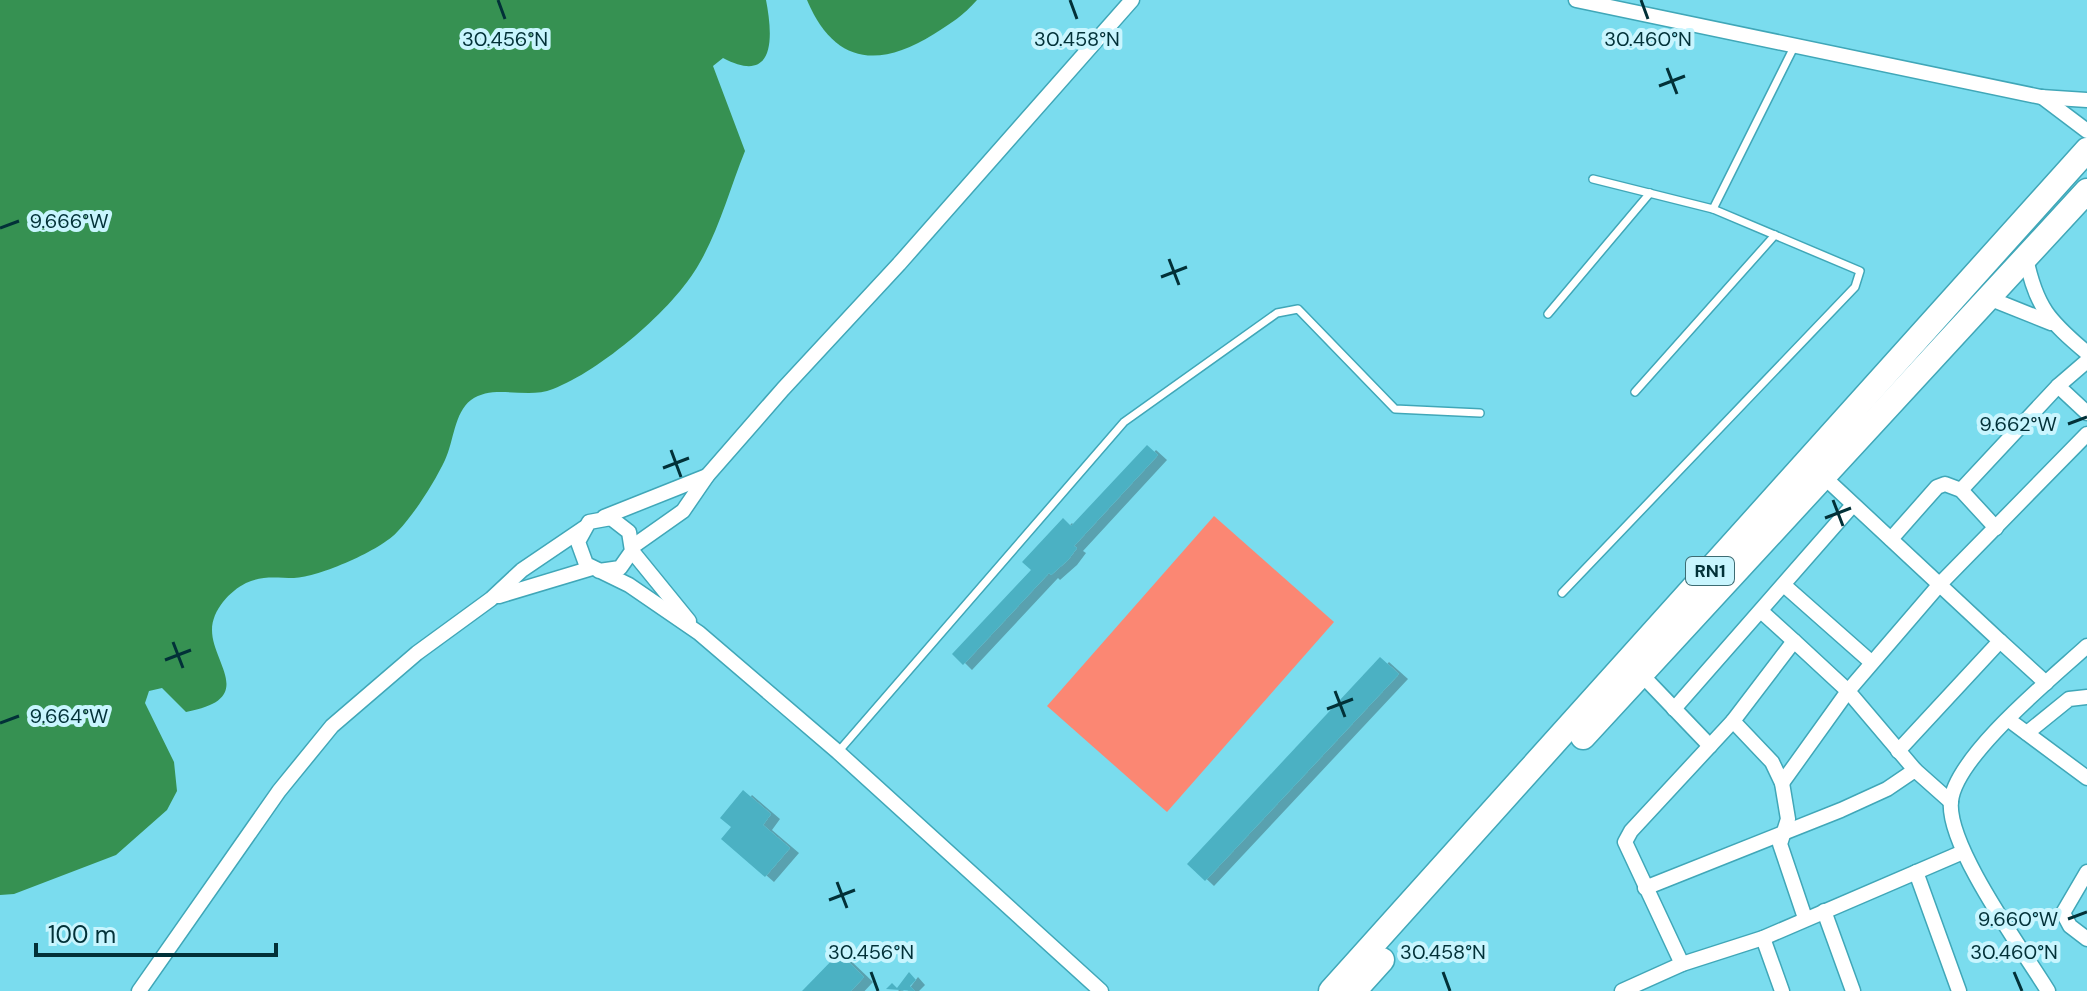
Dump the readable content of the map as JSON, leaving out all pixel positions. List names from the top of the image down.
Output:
{
  "streets": {
    "highway": ["RN1"]
  },
  "scale_bar": "100 m",
  "coordinates": [
    "30.460°N",
    "30.456°N",
    "30.458°N",
    "9.666°W",
    "9.662°W",
    "9.664°W",
    "9.660°W"
  ]
}
